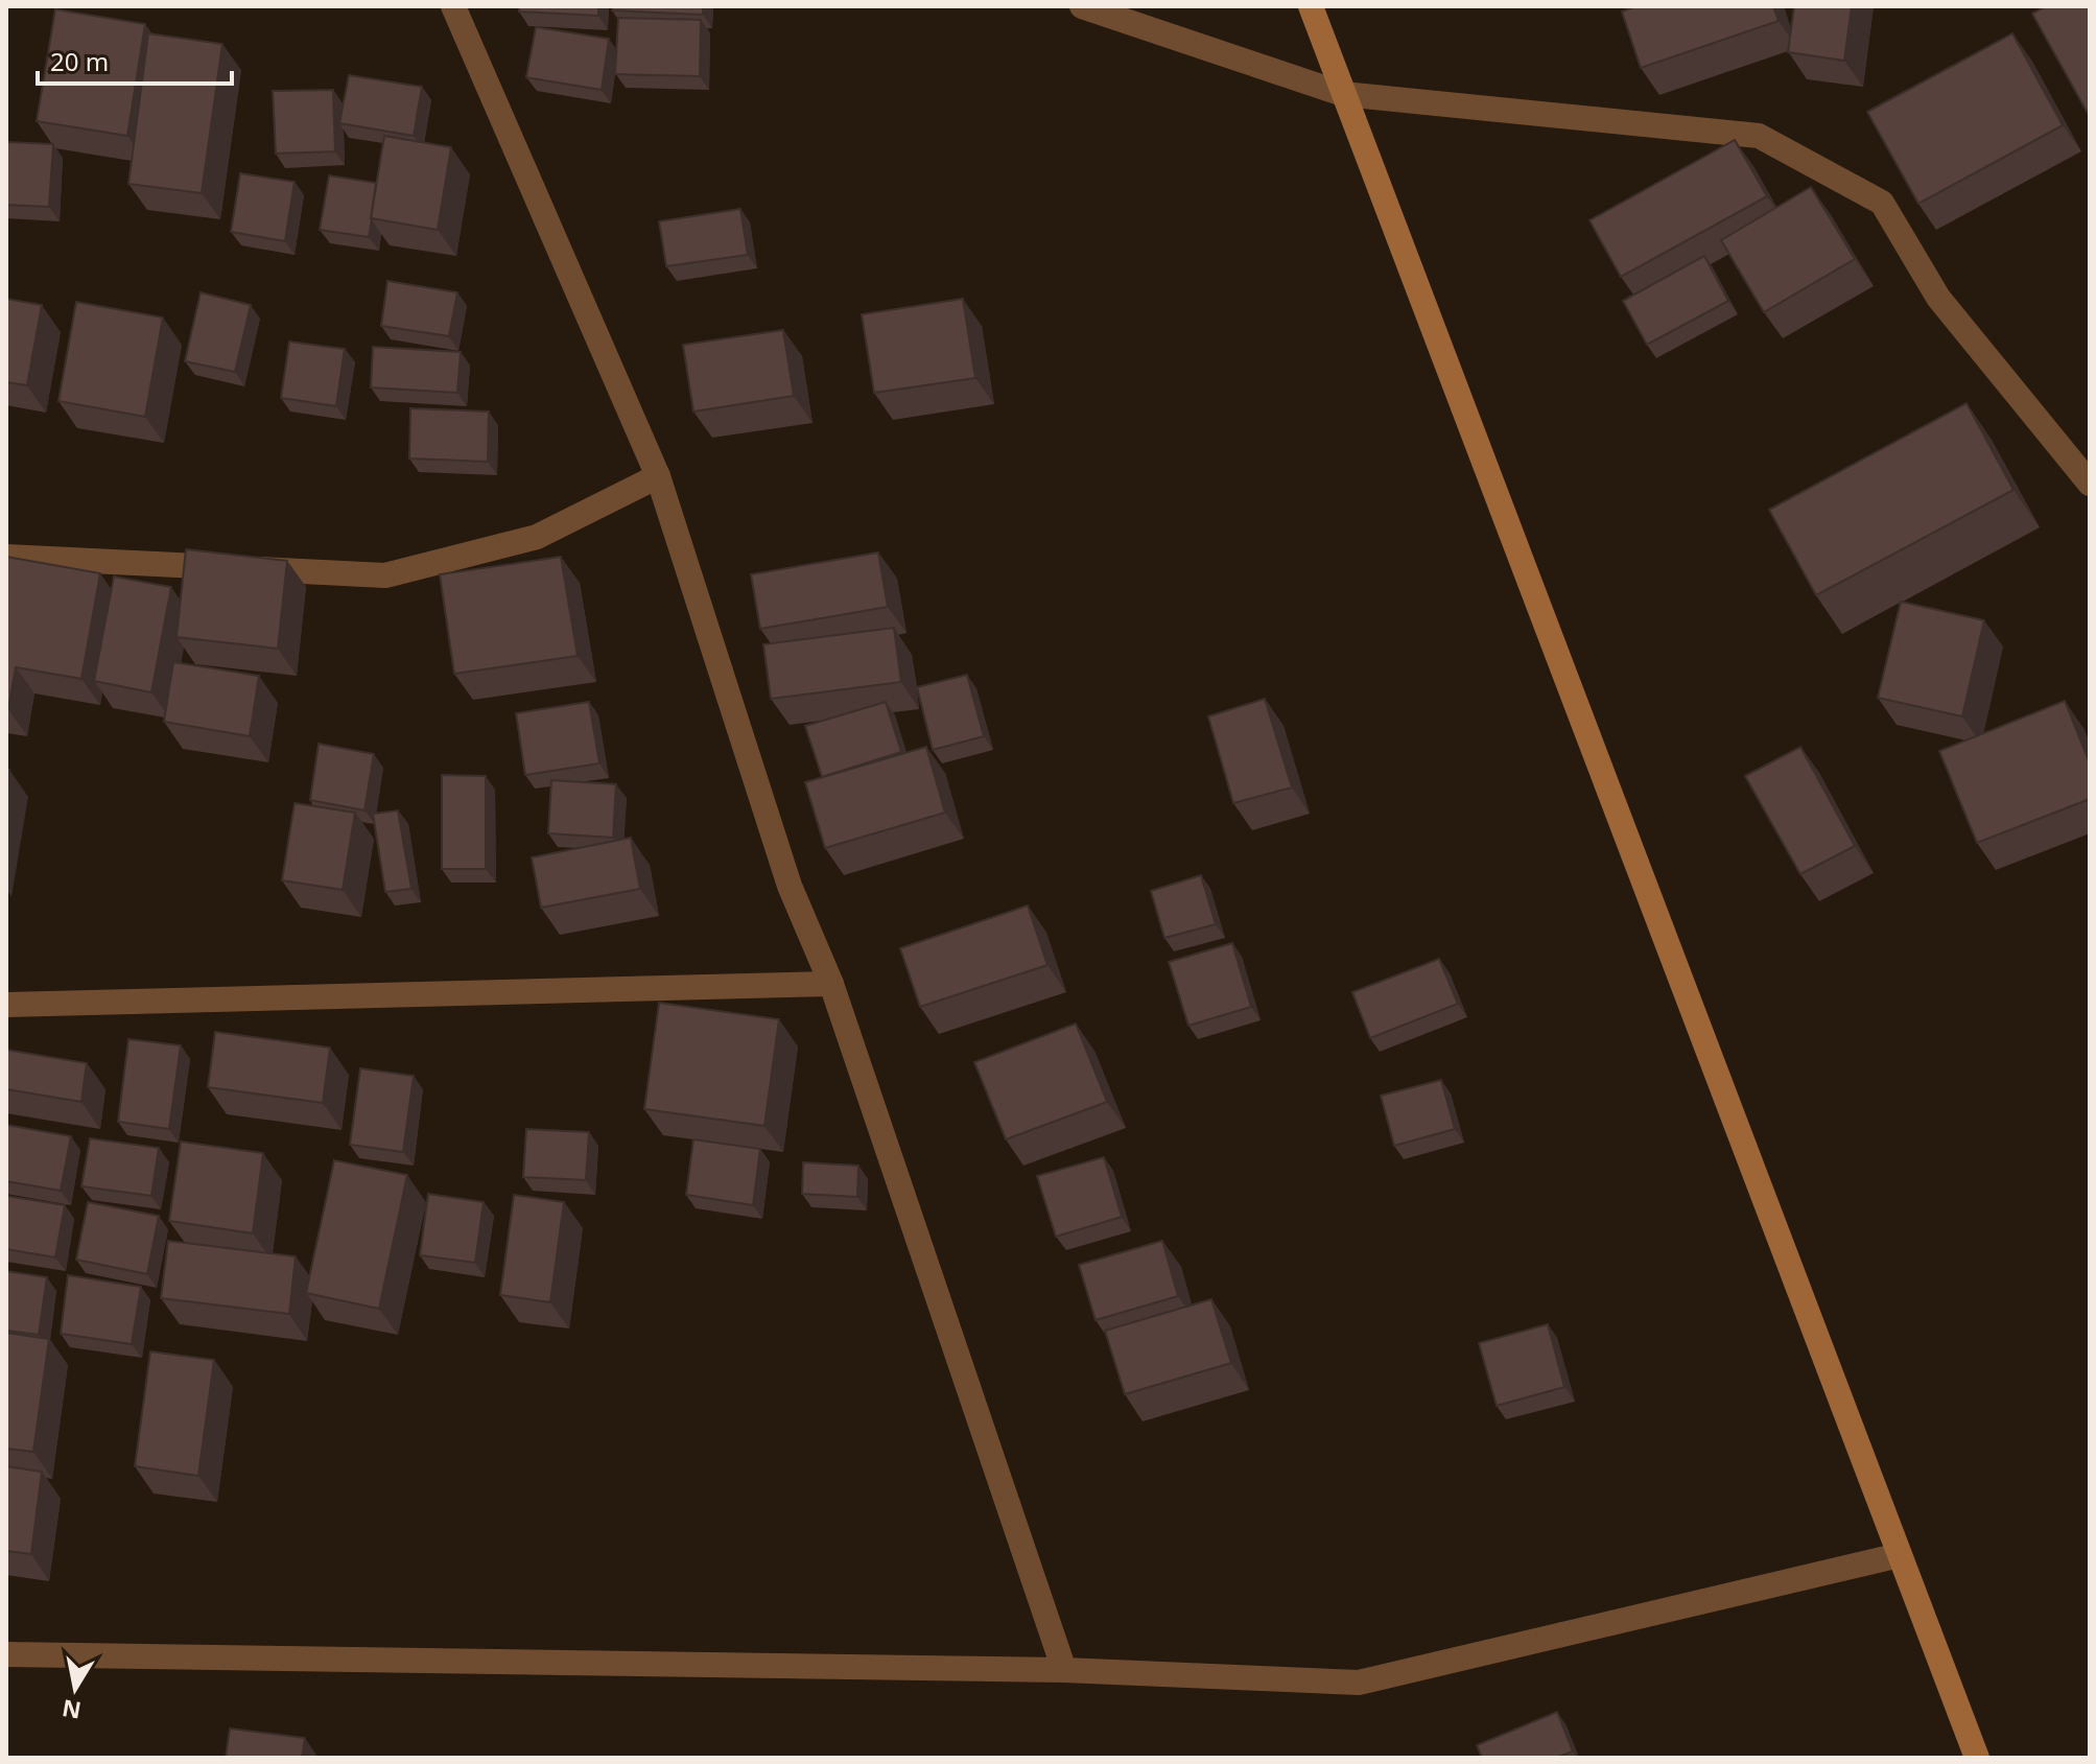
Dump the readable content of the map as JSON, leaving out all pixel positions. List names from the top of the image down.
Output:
{
  "scale_bar": "20 m",
  "north": "bottom"
}
